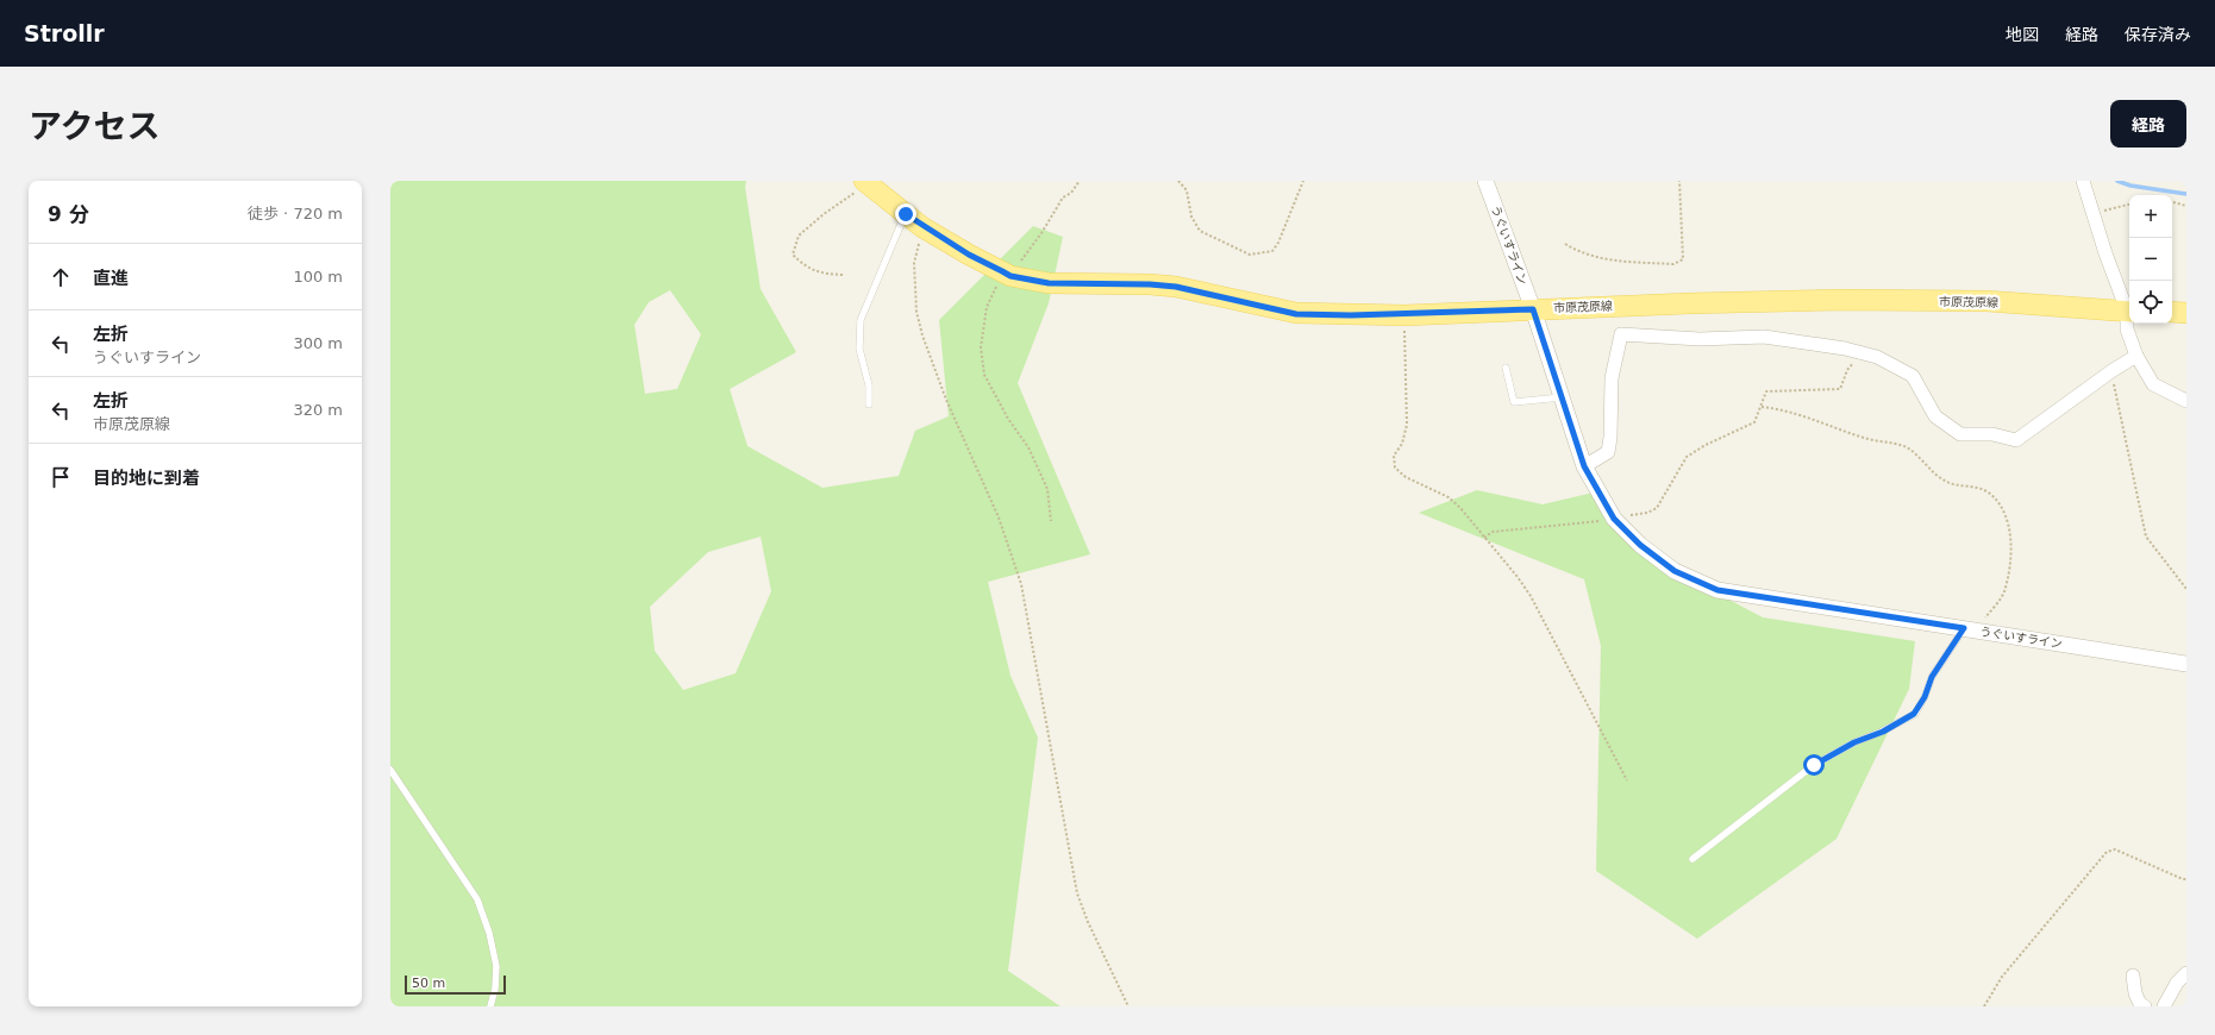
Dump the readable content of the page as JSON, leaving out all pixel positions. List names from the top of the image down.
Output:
{
  "streets": {
    "main road": ["市原茂原線"],
    "street": ["うぐいすライン"]
  },
  "crossings": [
    ["うぐいすライン", "市原茂原線"]
  ],
  "scale_bar": "50 m",
  "page": {
    "header": "Strollr",
    "nav": ["地図", "経路", "保存済み"],
    "title": "アクセス",
    "buttons": "経路",
    "heading": ["9 分", "徒歩 · 720 m"],
    "map_buttons": ["+", "−"],
    "list": [
      ["直進", "100 m"],
      ["左折", "うぐいすライン", "300 m"],
      ["左折", "市原茂原線", "320 m"],
      "目的地に到着"
    ],
    "scale": "50 m"
  }
}
